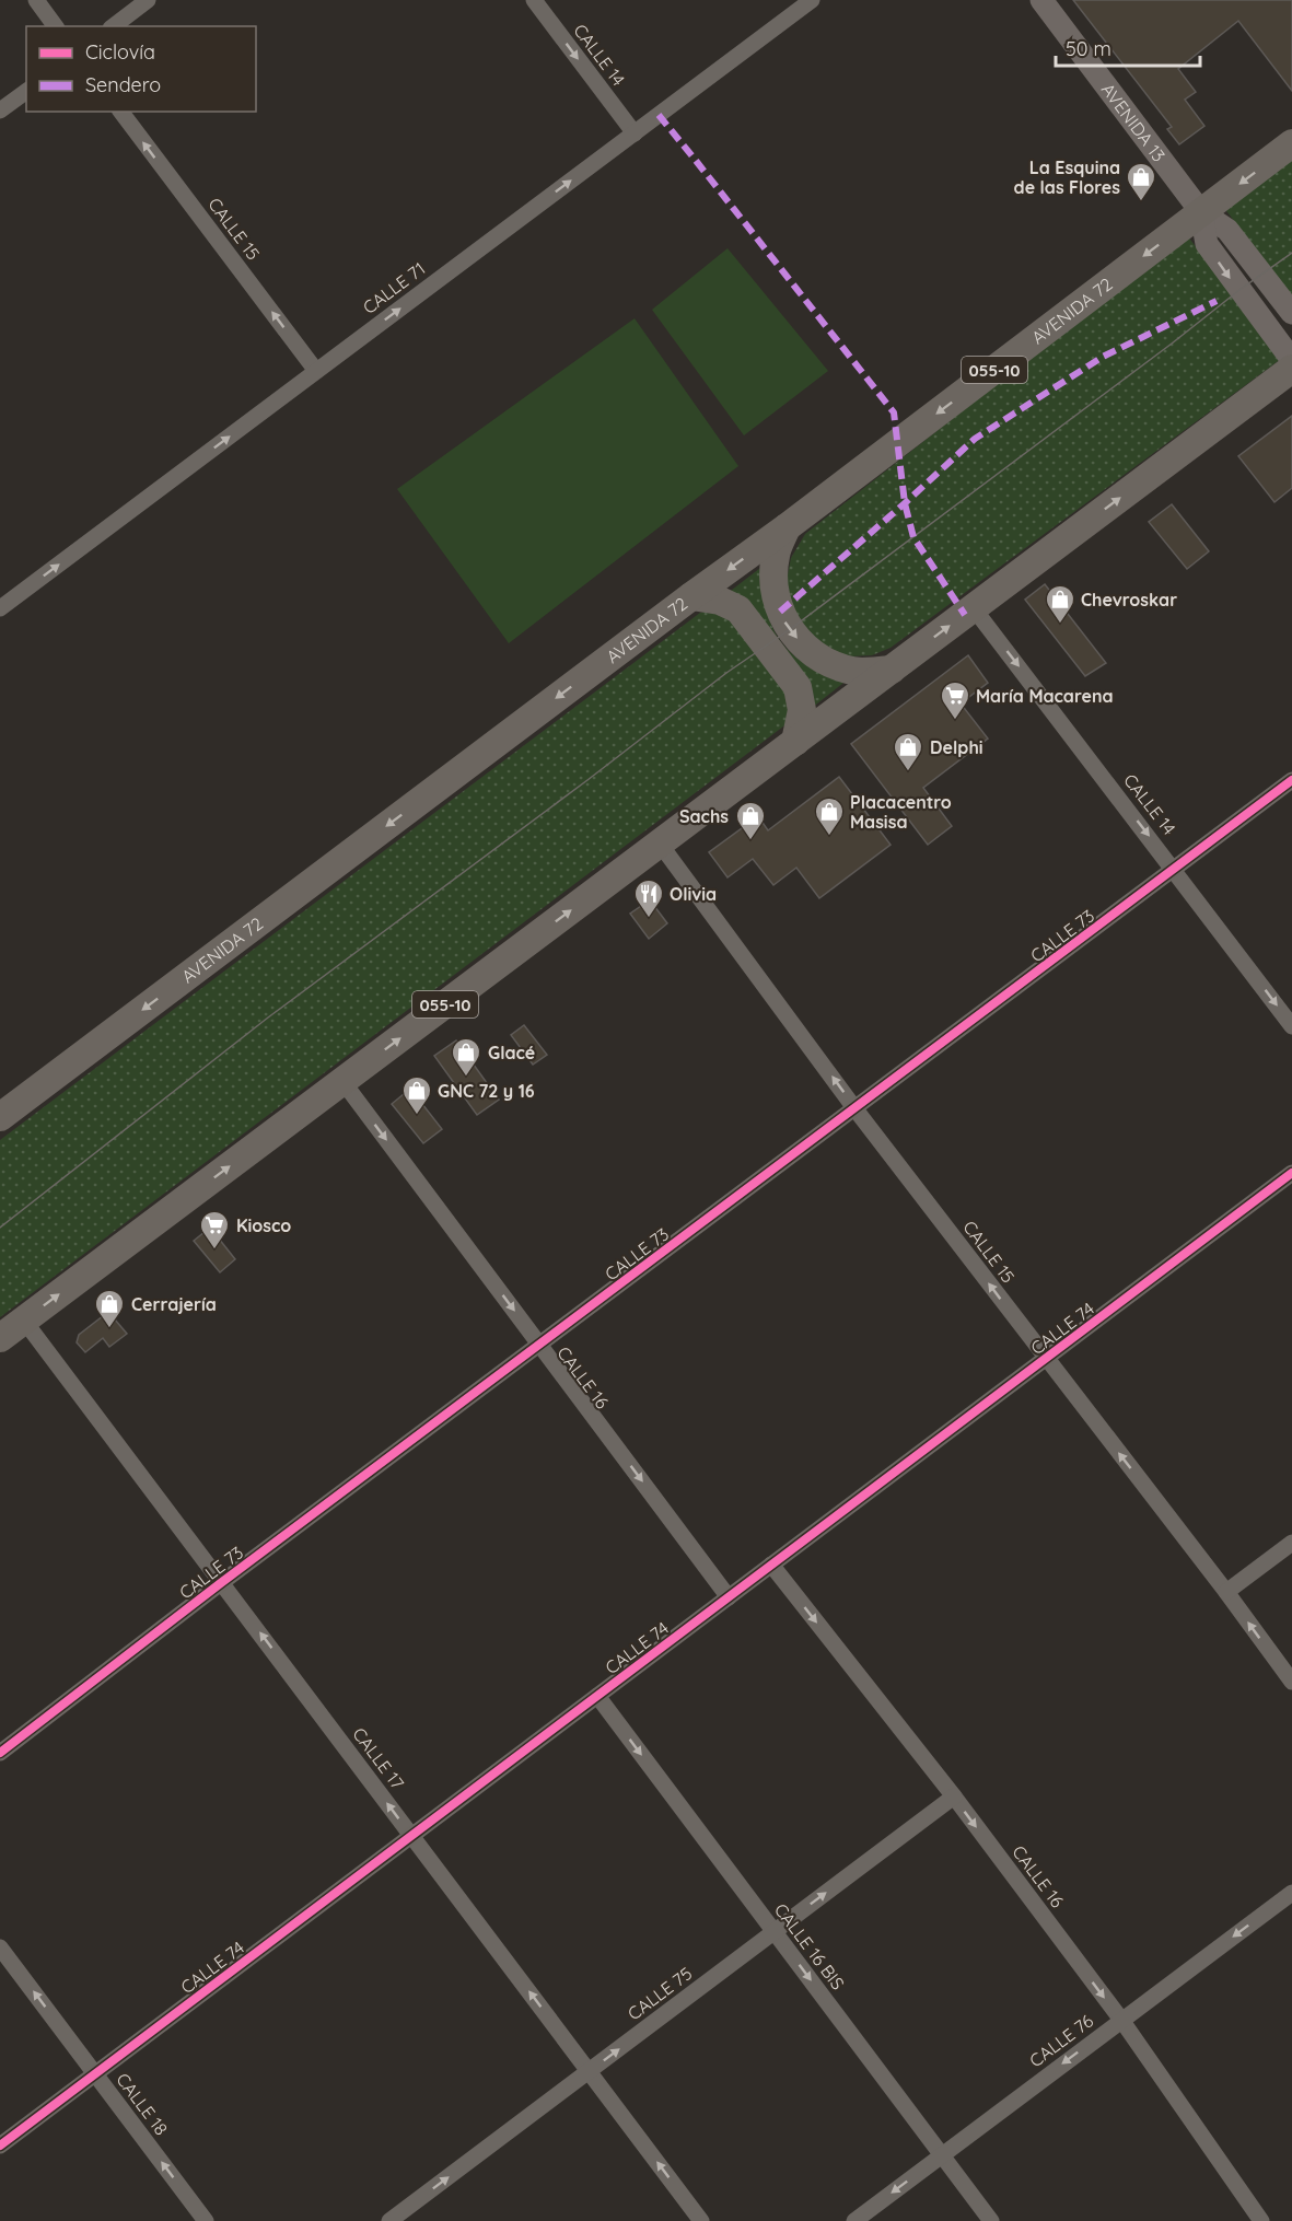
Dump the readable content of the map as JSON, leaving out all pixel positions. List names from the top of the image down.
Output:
{
  "streets": {
    "highway": ["AVENIDA 72", "055-10"],
    "main road": ["AVENIDA 13"],
    "street": [
      "CALLE 14",
      "CALLE 15",
      "CALLE 71",
      "CALLE 73",
      "CALLE 74",
      "CALLE 16",
      "CALLE 17",
      "CALLE 16 BIS",
      "CALLE 75",
      "CALLE 76",
      "CALLE 18"
    ]
  },
  "crossings": [
    ["CALLE 14", "CALLE 71"],
    ["CALLE 14", "055-10"],
    ["CALLE 14", "CALLE 73"],
    ["AVENIDA 13", "AVENIDA 72"],
    ["CALLE 15", "CALLE 71"],
    ["CALLE 15", "055-10"],
    ["CALLE 15", "CALLE 73"],
    ["CALLE 15", "CALLE 74"],
    ["055-10", "CALLE 16"],
    ["055-10", "CALLE 17"],
    ["CALLE 73", "CALLE 16"],
    ["CALLE 73", "CALLE 17"],
    ["CALLE 74", "CALLE 16"],
    ["CALLE 74", "CALLE 17"],
    ["CALLE 74", "CALLE 16 BIS"],
    ["CALLE 74", "CALLE 18"],
    ["CALLE 16", "CALLE 75"],
    ["CALLE 16", "CALLE 76"],
    ["CALLE 17", "CALLE 75"],
    ["CALLE 16 BIS", "CALLE 75"],
    ["CALLE 16 BIS", "CALLE 76"]
  ],
  "one_way": [
    "CALLE 14",
    "CALLE 15",
    "CALLE 71",
    "CALLE 16",
    "CALLE 17",
    "CALLE 16 BIS",
    "CALLE 75",
    "CALLE 76",
    "CALLE 18"
  ],
  "places": {
    "shop": [
      "La Esquina de las Flores",
      "Chevroskar",
      "Delphi",
      "Placacentro Masisa",
      "Sachs",
      "Glacé",
      "GNC 72 y 16",
      "Cerrajería"
    ],
    "supermarket": ["María Macarena", "Kiosco"],
    "restaurant": ["Olivia"]
  },
  "legend": ["Ciclovía", "Sendero"],
  "scale_bar": "50 m"
}
